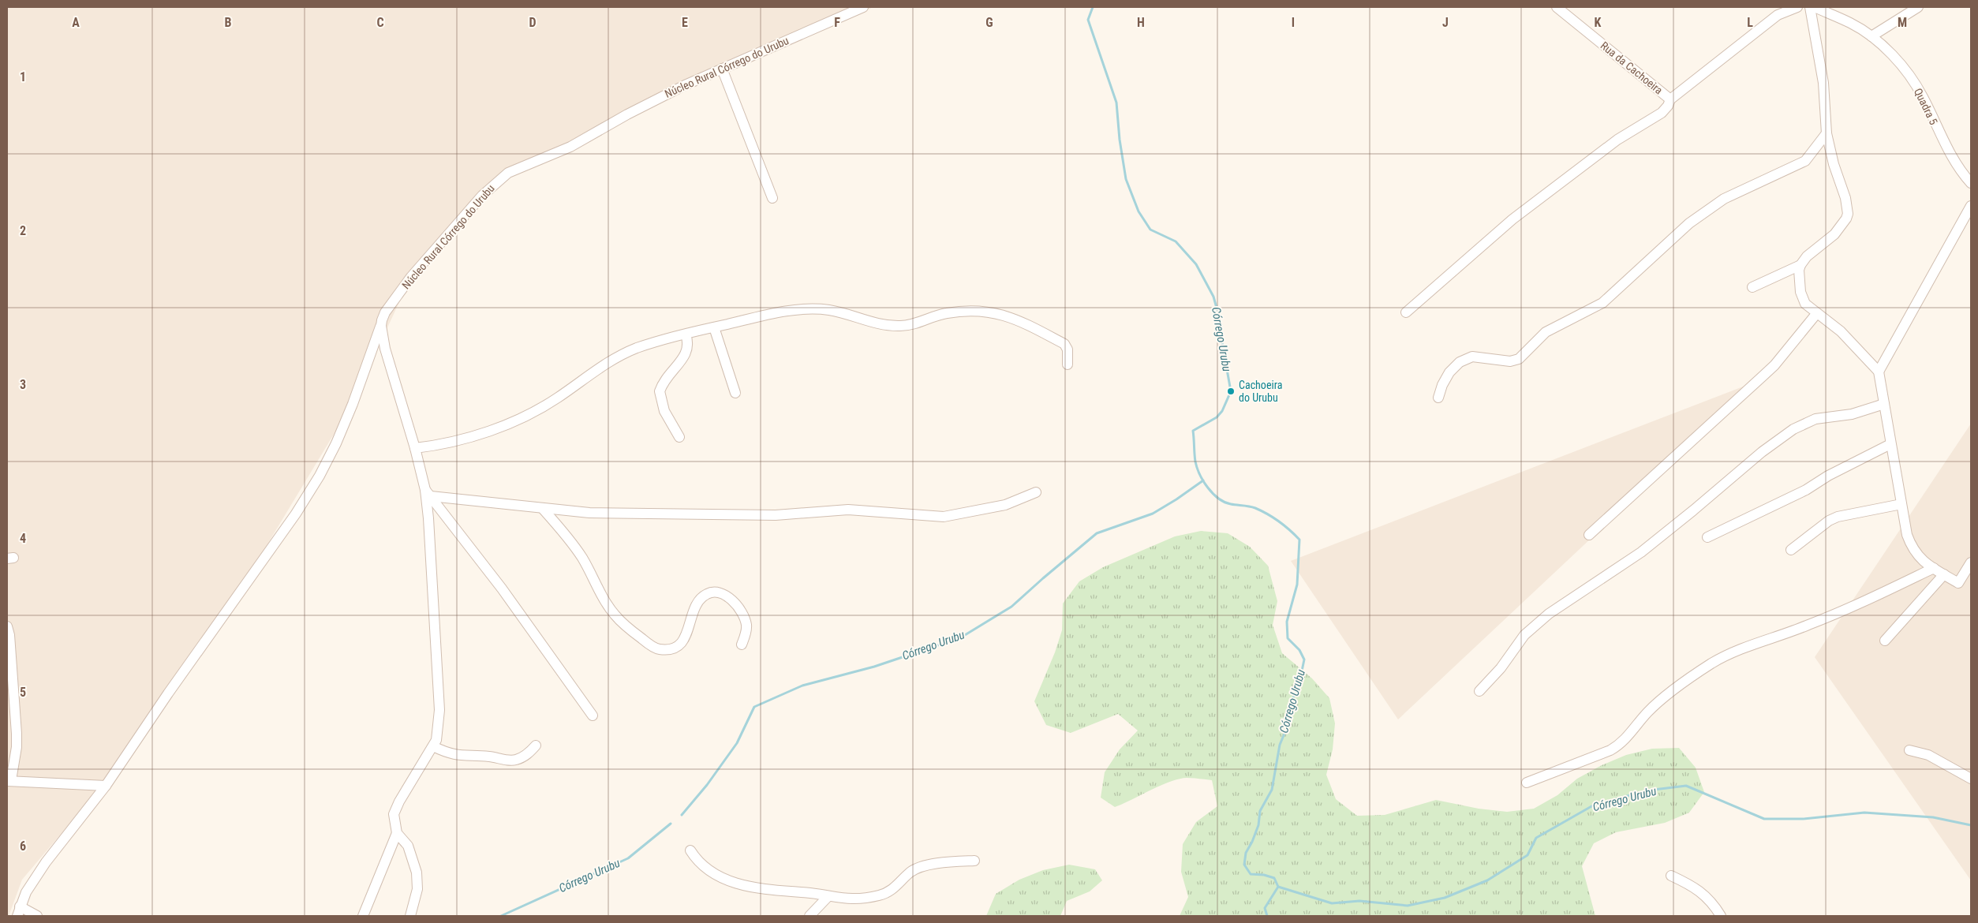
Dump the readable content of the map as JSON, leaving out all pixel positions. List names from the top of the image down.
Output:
{
  "streets": {
    "street": ["Núcleo Rural Córrego do Urubu", "Rua da Cachoeira", "Quadra 5"]
  },
  "water": ["Córrego Urubu"],
  "places": ["Cachoeira do Urubu"],
  "grid": {
    "columns": [
      "A",
      "B",
      "C",
      "D",
      "E",
      "F",
      "G",
      "H",
      "I",
      "J",
      "K",
      "L",
      "M"
    ],
    "rows": [
      "1",
      "2",
      "3",
      "4",
      "5",
      "6"
    ]
  }
}
